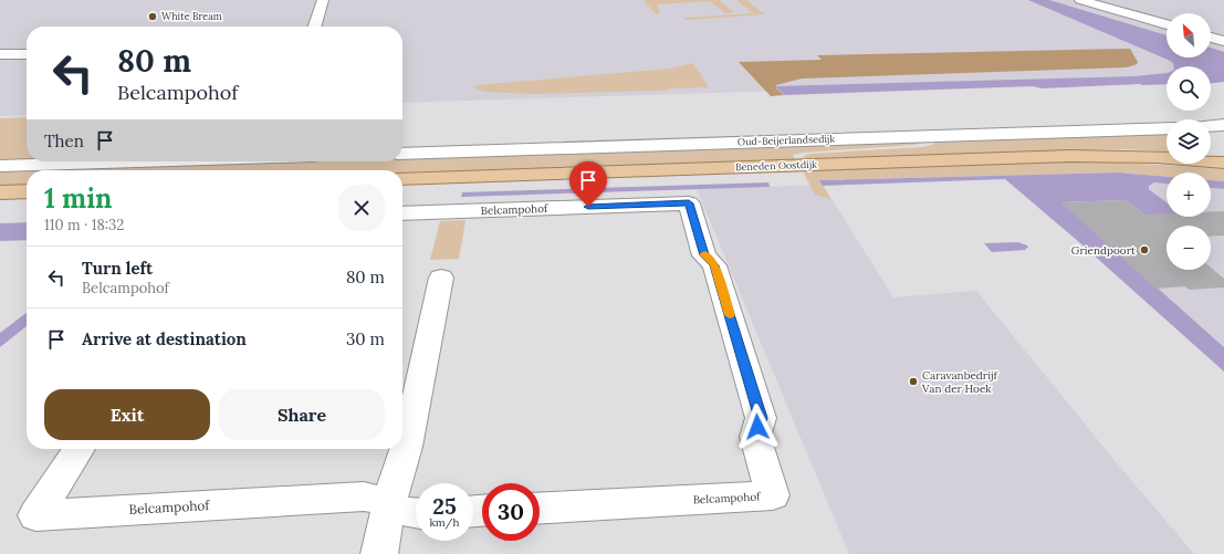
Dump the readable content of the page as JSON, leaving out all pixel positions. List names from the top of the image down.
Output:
{
  "streets": {
    "main road": ["Beneden Oostdijk"],
    "street": ["Oud-Beijerlandsedijk", "Belcampohof"]
  },
  "places": ["White Bream", "Griendpoort", "Caravanbedrijf Van der Hoek"],
  "north": "top left",
  "page": {
    "map_buttons": ["+", "−"],
    "turn": ["80 m", "Belcampohof"],
    "then": "Then",
    "heading": ["1 min", "110 m · 18:32"],
    "list": [
      {
        "name": "Turn left",
        "note": "Belcampohof",
        "value": "80 m"
      },
      {
        "name": "Arrive at destination",
        "value": "30 m"
      }
    ],
    "buttons": ["Exit", "Share"],
    "speed": "25 km/h",
    "limit": "30"
  }
}
